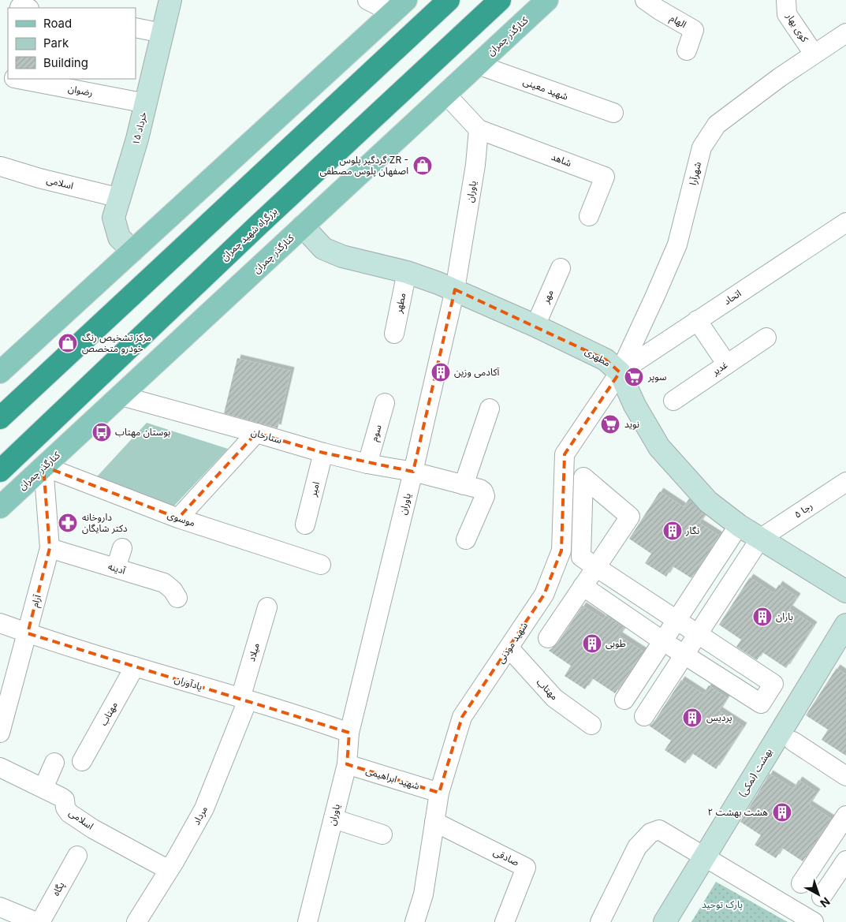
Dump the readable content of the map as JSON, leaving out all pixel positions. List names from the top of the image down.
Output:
{
  "streets": {
    "highway": ["بزرگراه شهید چمران"],
    "main road": ["کنارگذر چمران"],
    "street": [
      "الهام",
      "کوی بهار",
      "شهید معینی",
      "رضوان",
      "۱۵ خرداد",
      "شاهد",
      "شهرآرا",
      "اسلامی",
      "یاوران",
      "مهر",
      "اتحاد",
      "مطهر",
      "مطهری",
      "غدیر",
      "سوم",
      "ستارخان",
      "امیر",
      "رجا ۵",
      "موسوی",
      "آدینه",
      "آرام",
      "شهید موذنی",
      "میلاد",
      "یادآوران",
      "مهتاب",
      "بهشت (نمکی)",
      "شهید ابراهیمی",
      "مرداد",
      "صادقی",
      "پگاه"
    ]
  },
  "crossings": [
    ["کوی بهار", "شهرآرا"],
    ["کنارگذر چمران", "شهید معینی"],
    ["کنارگذر چمران", "مطهری"],
    ["کنارگذر چمران", "ستارخان"],
    ["کنارگذر چمران", "موسوی"],
    ["کنارگذر چمران", "آرام"],
    ["رضوان", "۱۵ خرداد"],
    ["۱۵ خرداد", "اسلامی"],
    ["شاهد", "یاوران"],
    ["شهرآرا", "اتحاد"],
    ["شهرآرا", "مطهری"],
    ["شهرآرا", "شهید موذنی"],
    ["اسلامی", "مرداد"],
    ["یاوران", "مطهری"],
    ["یاوران", "ستارخان"],
    ["یاوران", "یادآوران"],
    ["یاوران", "شهید ابراهیمی"],
    ["مهر", "مطهری"],
    ["اتحاد", "مطهری"],
    ["اتحاد", "شهید موذنی"],
    ["مطهر", "مطهری"],
    ["مطهری", "رجا ۵"],
    ["مطهری", "شهید موذنی"],
    ["سوم", "ستارخان"],
    ["ستارخان", "امیر"],
    ["موسوی", "آرام"],
    ["آدینه", "آرام"],
    ["آرام", "یادآوران"],
    ["شهید موذنی", "مهتاب"],
    ["شهید موذنی", "شهید ابراهیمی"],
    ["شهید موذنی", "صادقی"],
    ["میلاد", "یادآوران"],
    ["میلاد", "مرداد"],
    ["یادآوران", "مهتاب"],
    ["یادآوران", "مرداد"]
  ],
  "parks": ["پارک توحید"],
  "places": {
    "shop": ["گردگیر پلوس ZR - اصفهان پلوس مصطفی", "مرکز تشخیص رنگ خودرو متخصص"],
    "building": [
      "آکادمی وزین",
      "نگار",
      "باران",
      "طوبی",
      "پردیس",
      "هشت بهشت ۲"
    ],
    "supermarket": ["سوپر", "نوید"],
    "bus stop": ["بوستان مهتاب"],
    "pharmacy": ["داروخانه دکتر شایگان"]
  },
  "legend": ["Road", "Park", "Building"],
  "north": "bottom right"
}
